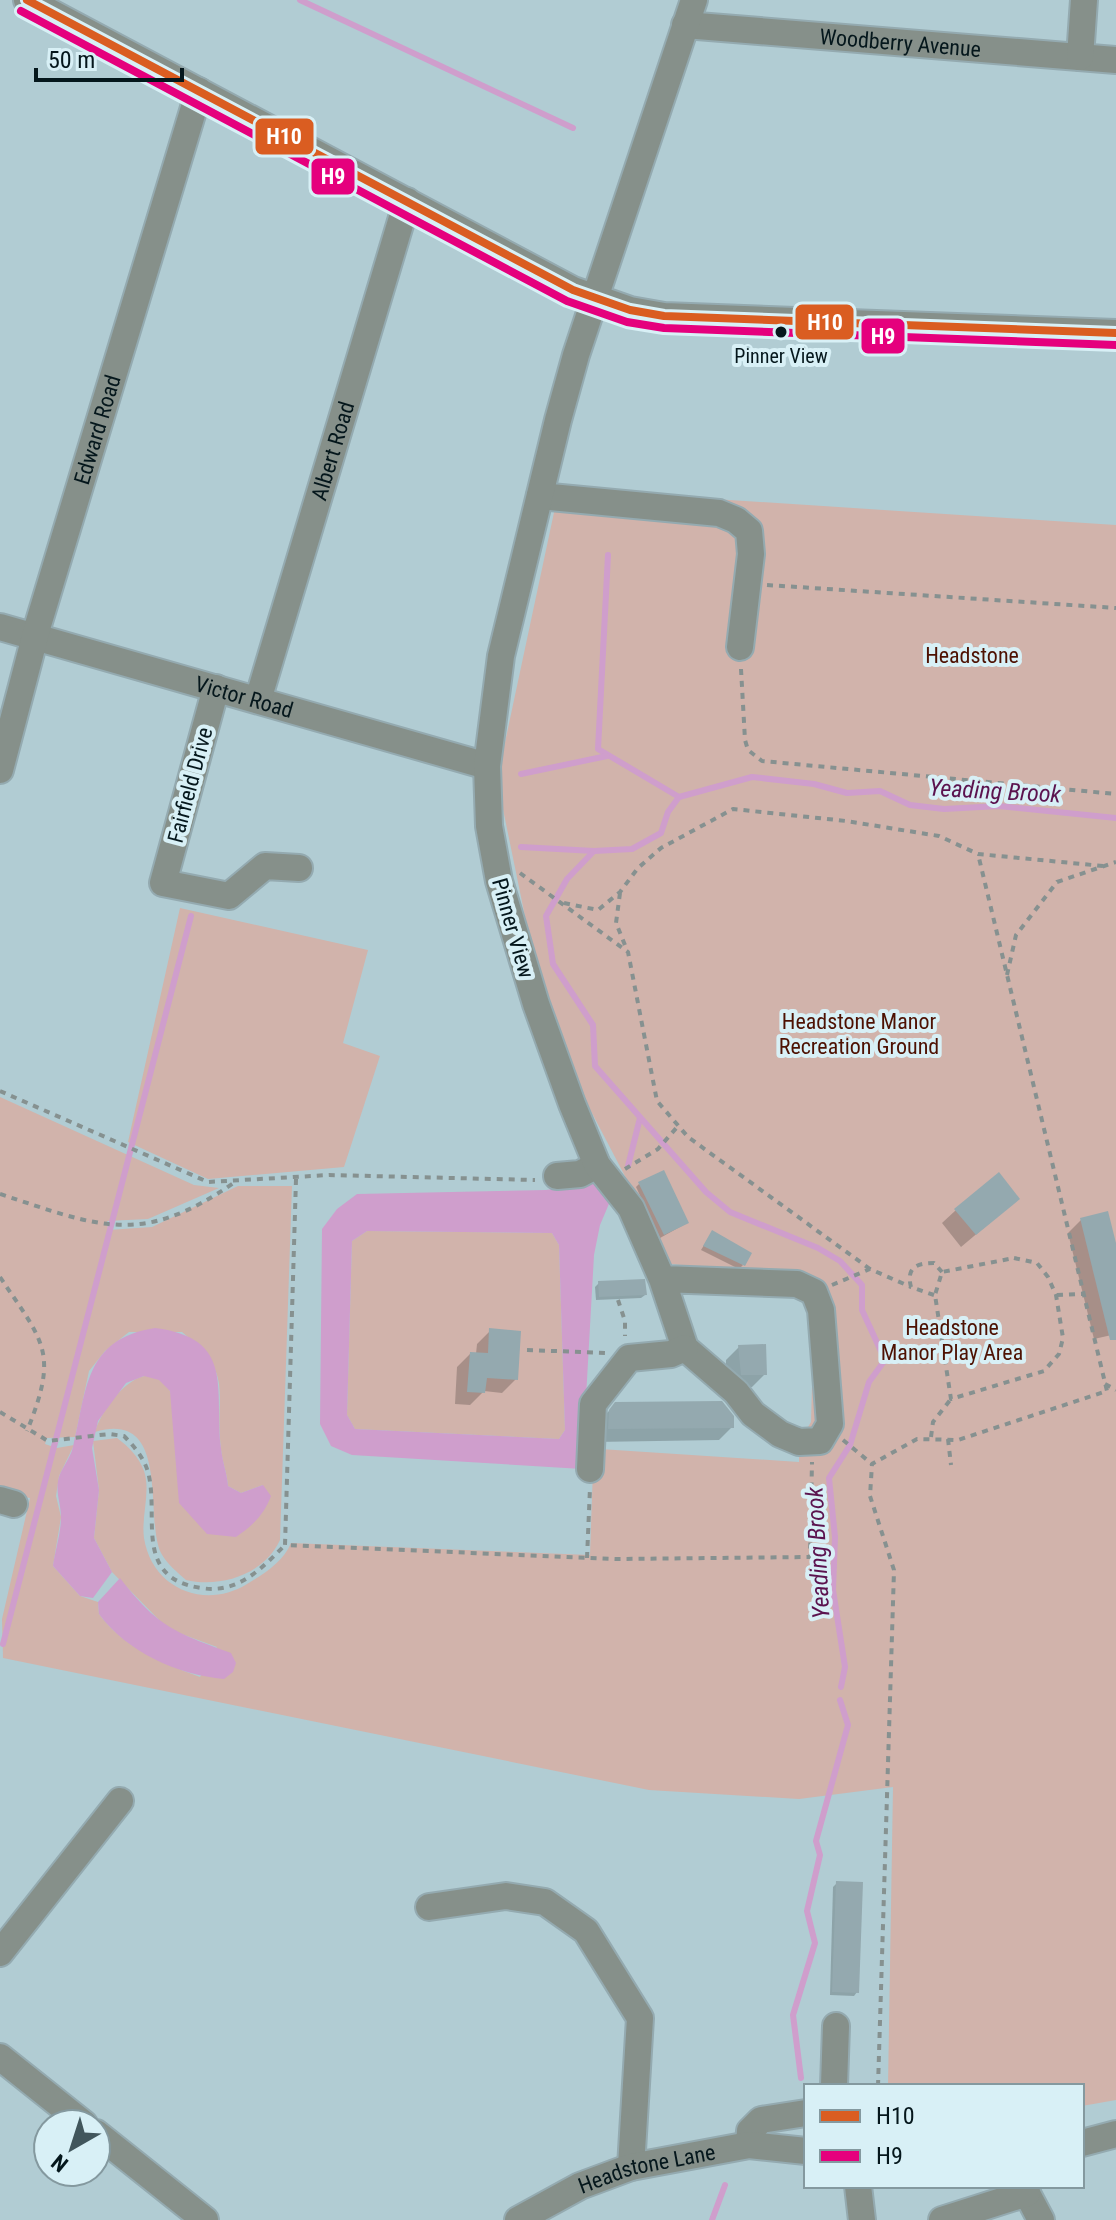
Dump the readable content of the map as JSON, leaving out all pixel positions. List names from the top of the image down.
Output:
{
  "streets": {
    "street": [
      "Woodberry Avenue",
      "Edward Road",
      "Albert Road",
      "Victor Road",
      "Fairfield Drive",
      "Pinner View",
      "Headstone Lane"
    ]
  },
  "crossings": [
    ["Woodberry Avenue", "Pinner View"],
    ["Edward Road", "Victor Road"],
    ["Albert Road", "Victor Road"],
    ["Victor Road", "Fairfield Drive"],
    ["Victor Road", "Pinner View"]
  ],
  "water": ["Yeading Brook"],
  "parks": ["Headstone", "Headstone Manor Recreation Ground", "Headstone Manor Play Area"],
  "places": ["Pinner View"],
  "lines": ["transit line H10", "transit line H9"],
  "legend": ["H10", "H9"],
  "scale_bar": "50 m",
  "north": "bottom left"
}
